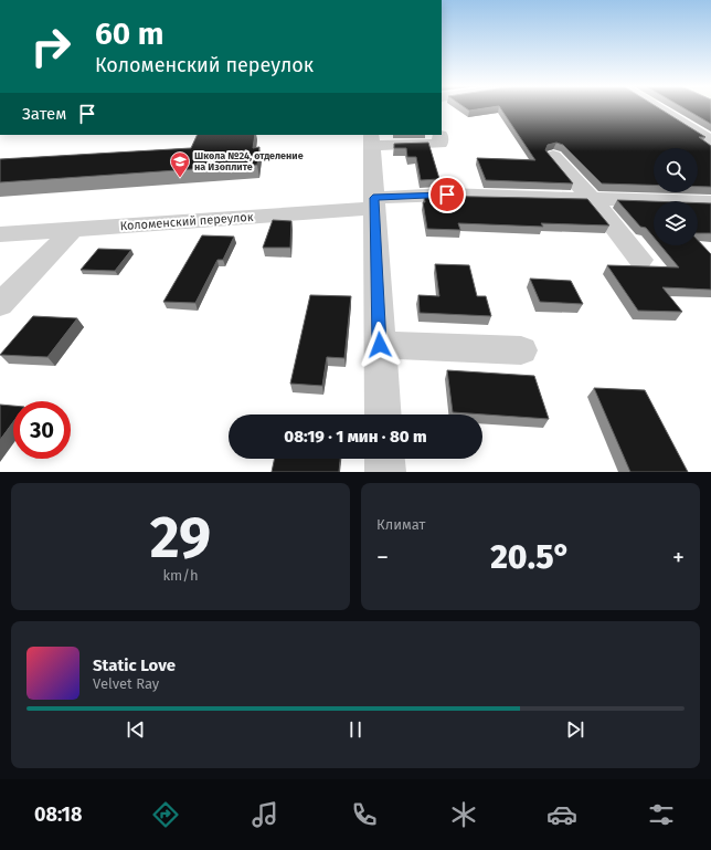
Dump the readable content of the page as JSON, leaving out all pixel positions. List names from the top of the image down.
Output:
{
  "streets": {
    "street": ["Коломенский переулок"]
  },
  "places": {
    "school or university": ["Школа №24, отделение на Изоплите"]
  },
  "page": {
    "turn": ["60 m", "Коломенский переулок"],
    "then": "Затем",
    "limit": "30",
    "trip": "08:19 · 1 мин · 80 m",
    "tile": [
      ["29", "km/h"],
      "Климат"
    ],
    "heat": ["−", "20.5°", "+"],
    "song": ["Static Love", "Velvet Ray"],
    "tabs": "08:18"
  }
}
